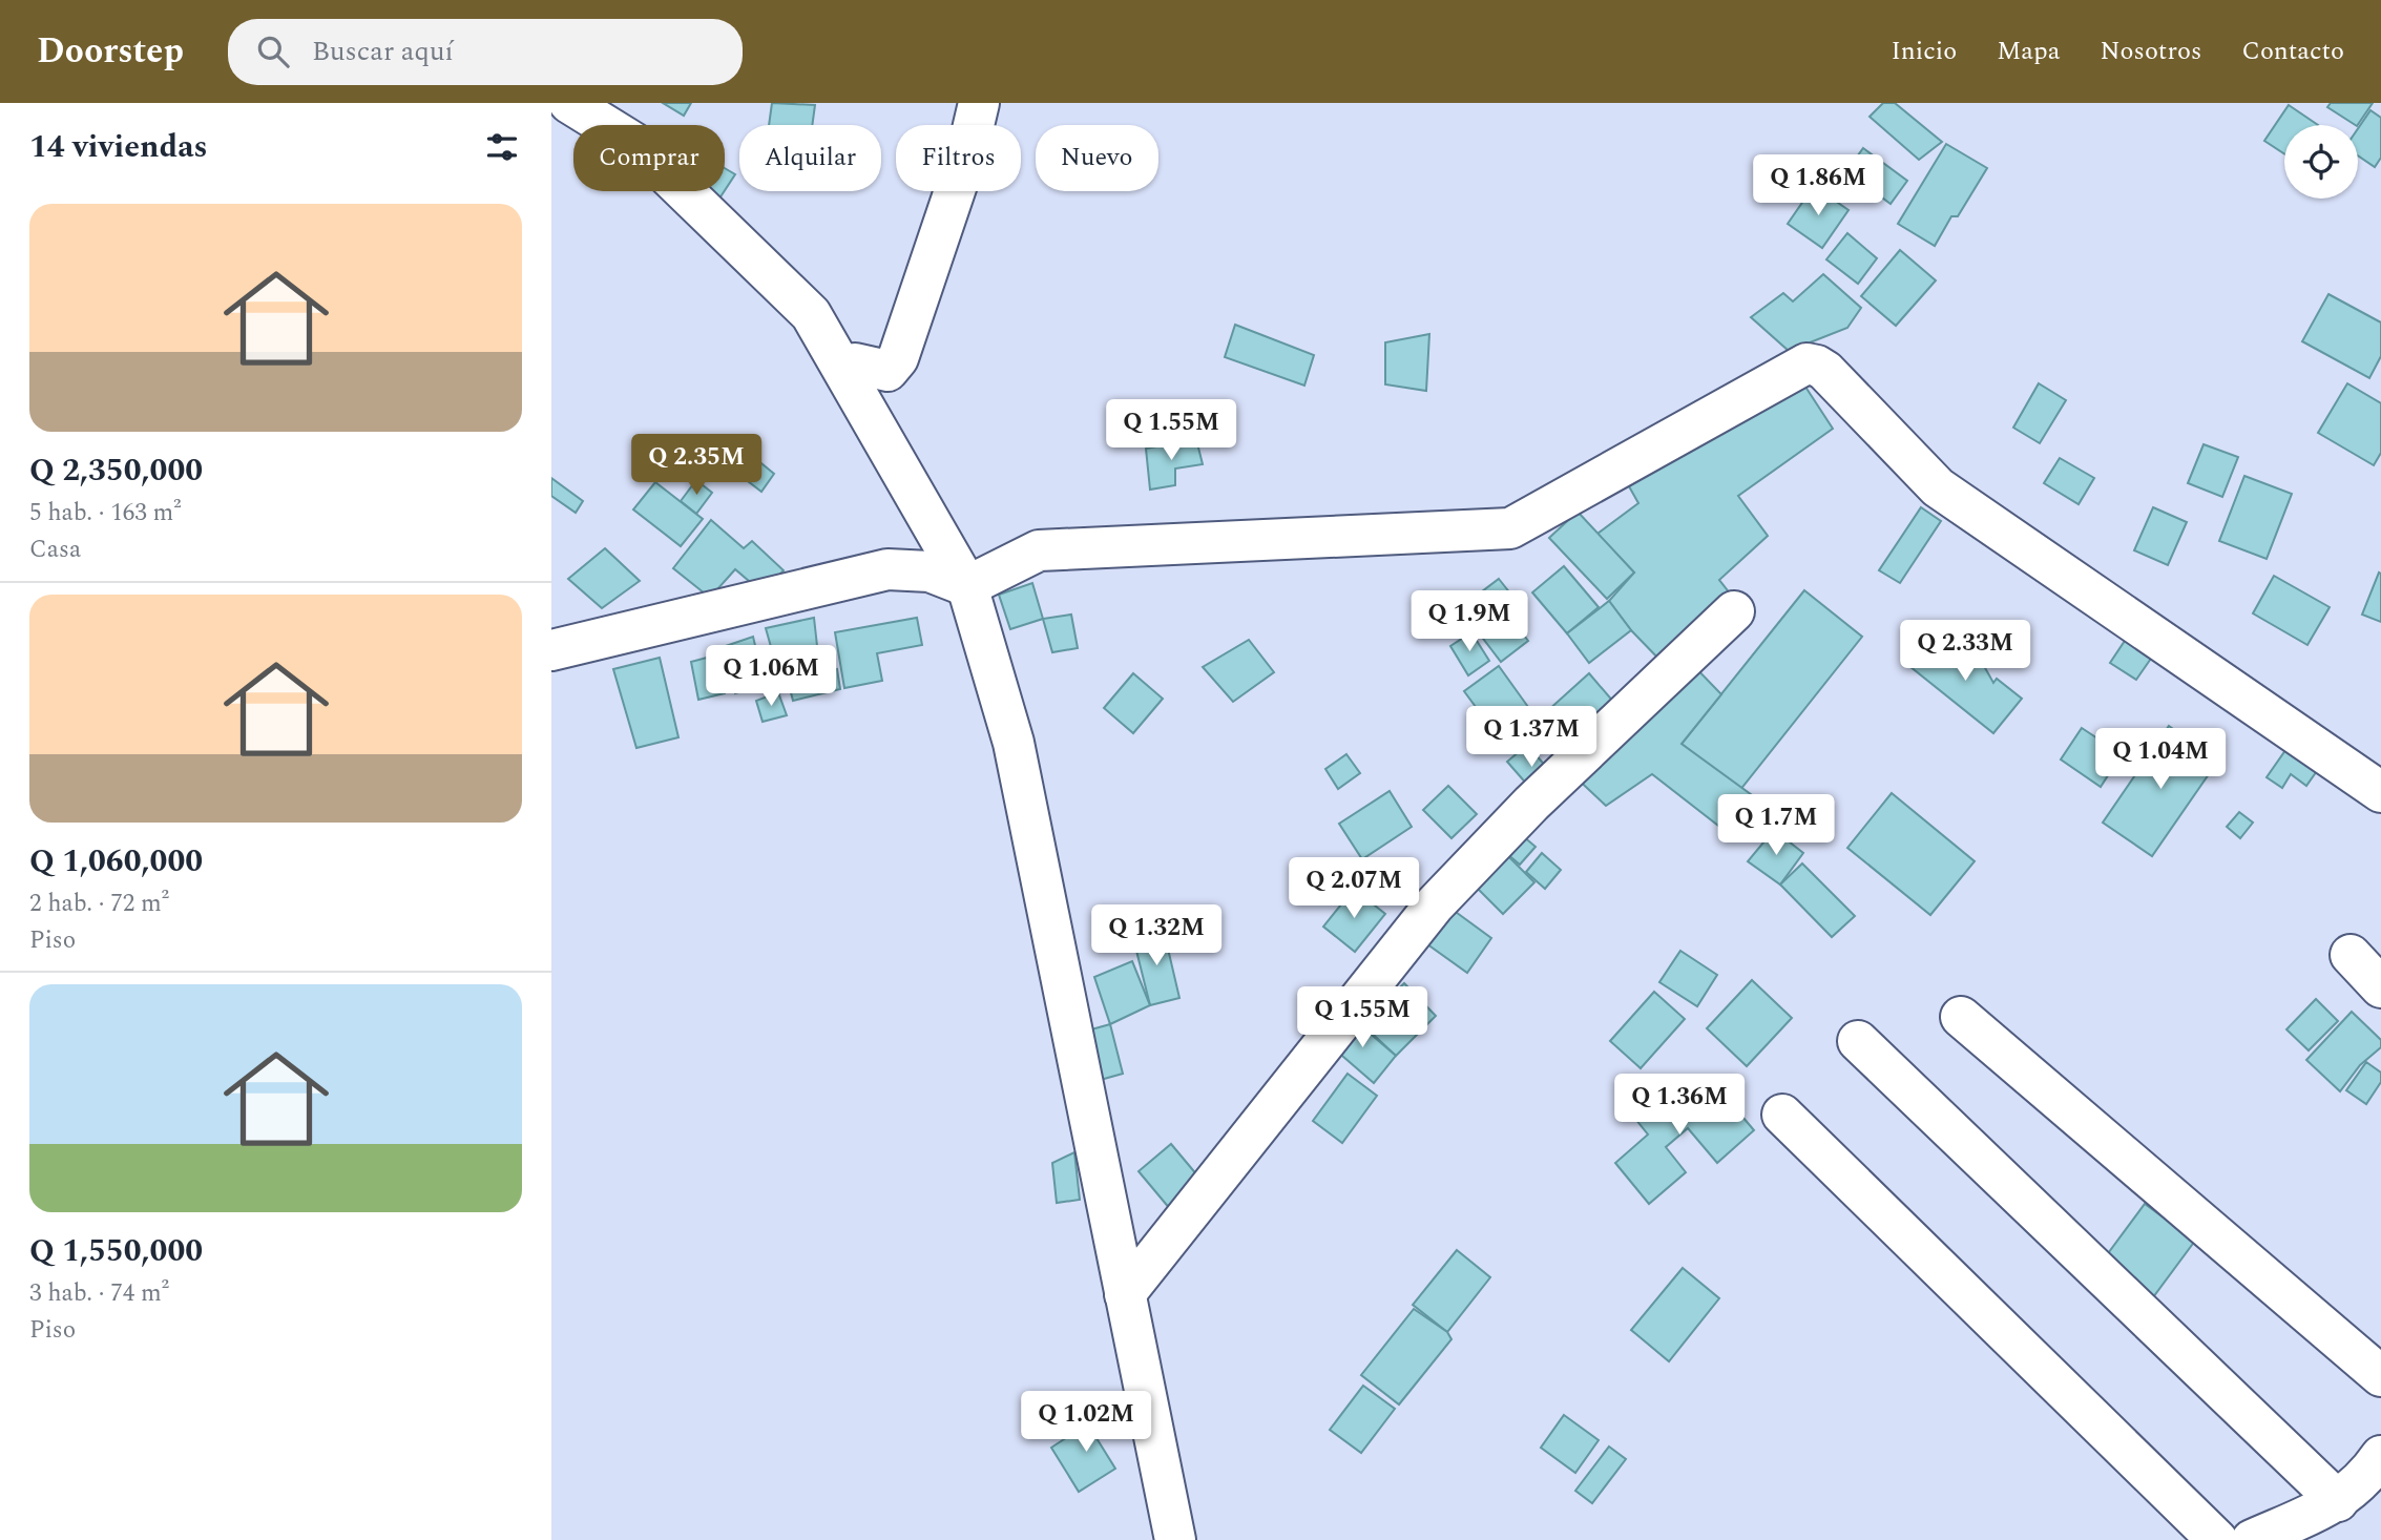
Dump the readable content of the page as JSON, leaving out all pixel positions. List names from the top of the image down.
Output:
{
  "page": {
    "header": "Doorstep",
    "search": "Buscar aquí",
    "nav": [
      "Inicio",
      "Mapa",
      "Nosotros",
      "Contacto"
    ],
    "heading": "14 viviendas",
    "chip": [
      "Comprar",
      "Alquilar",
      "Filtros",
      "Nuevo"
    ],
    "price": [
      "Q 1.86M",
      "Q 1.55M",
      "Q 2.35M",
      "Q 1.9M",
      "Q 2.33M",
      "Q 1.06M",
      "Q 1.37M",
      "Q 1.04M",
      "Q 1.7M",
      "Q 2.07M",
      "Q 1.32M",
      "Q 1.55M",
      "Q 1.36M",
      "Q 1.02M"
    ],
    "list": [
      {
        "name": "Q 2,350,000",
        "note": "5 hab. · 163 m² · Casa"
      },
      {
        "name": "Q 1,060,000",
        "note": "2 hab. · 72 m² · Piso"
      },
      {
        "name": "Q 1,550,000",
        "note": "3 hab. · 74 m² · Piso"
      }
    ]
  }
}
